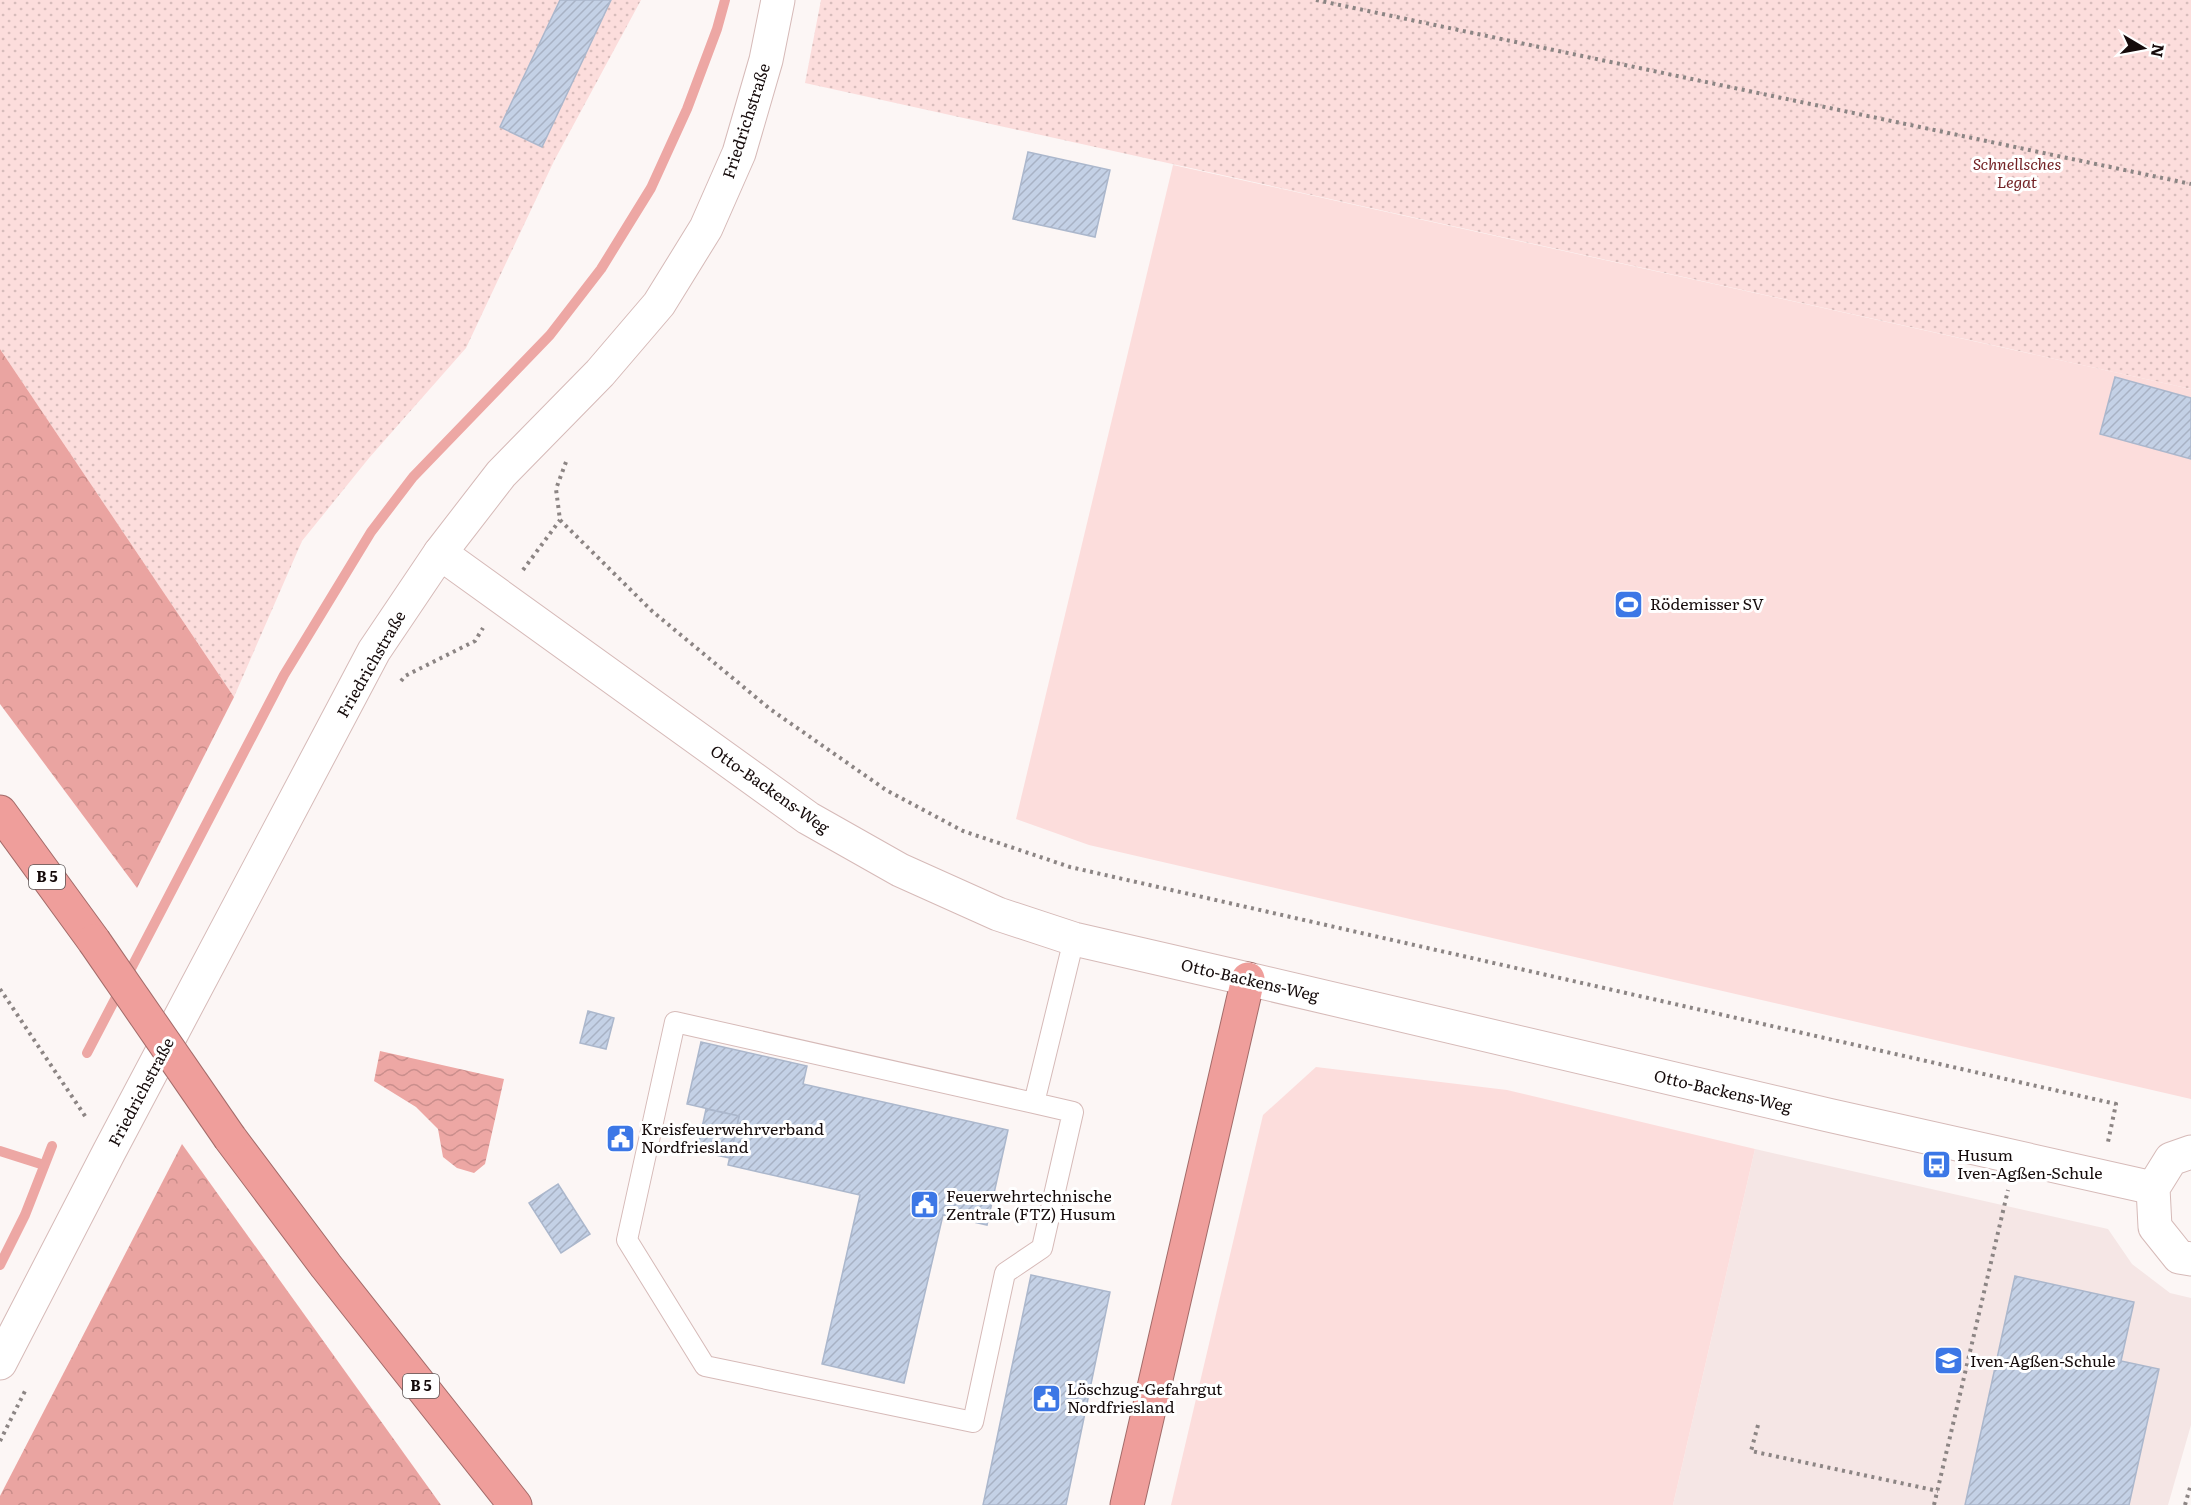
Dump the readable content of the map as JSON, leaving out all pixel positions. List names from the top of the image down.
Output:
{
  "streets": {
    "highway": ["B 5"],
    "street": ["Friedrichstraße", "Otto-Backens-Weg"]
  },
  "crossings": [
    ["Friedrichstraße", "Otto-Backens-Weg"]
  ],
  "parks": ["Schnellsches Legat"],
  "places": {
    "sports": ["Rödemisser SV"],
    "public building": ["Kreisfeuerwehrverband Nordfriesland", "Feuerwehrtechnische Zentrale (FTZ) Husum", "Löschzug-Gefahrgut Nordfriesland"],
    "bus stop": ["Husum Iven-Agßen-Schule"],
    "school or university": ["Iven-Agßen-Schule"]
  },
  "north": "right"
}
